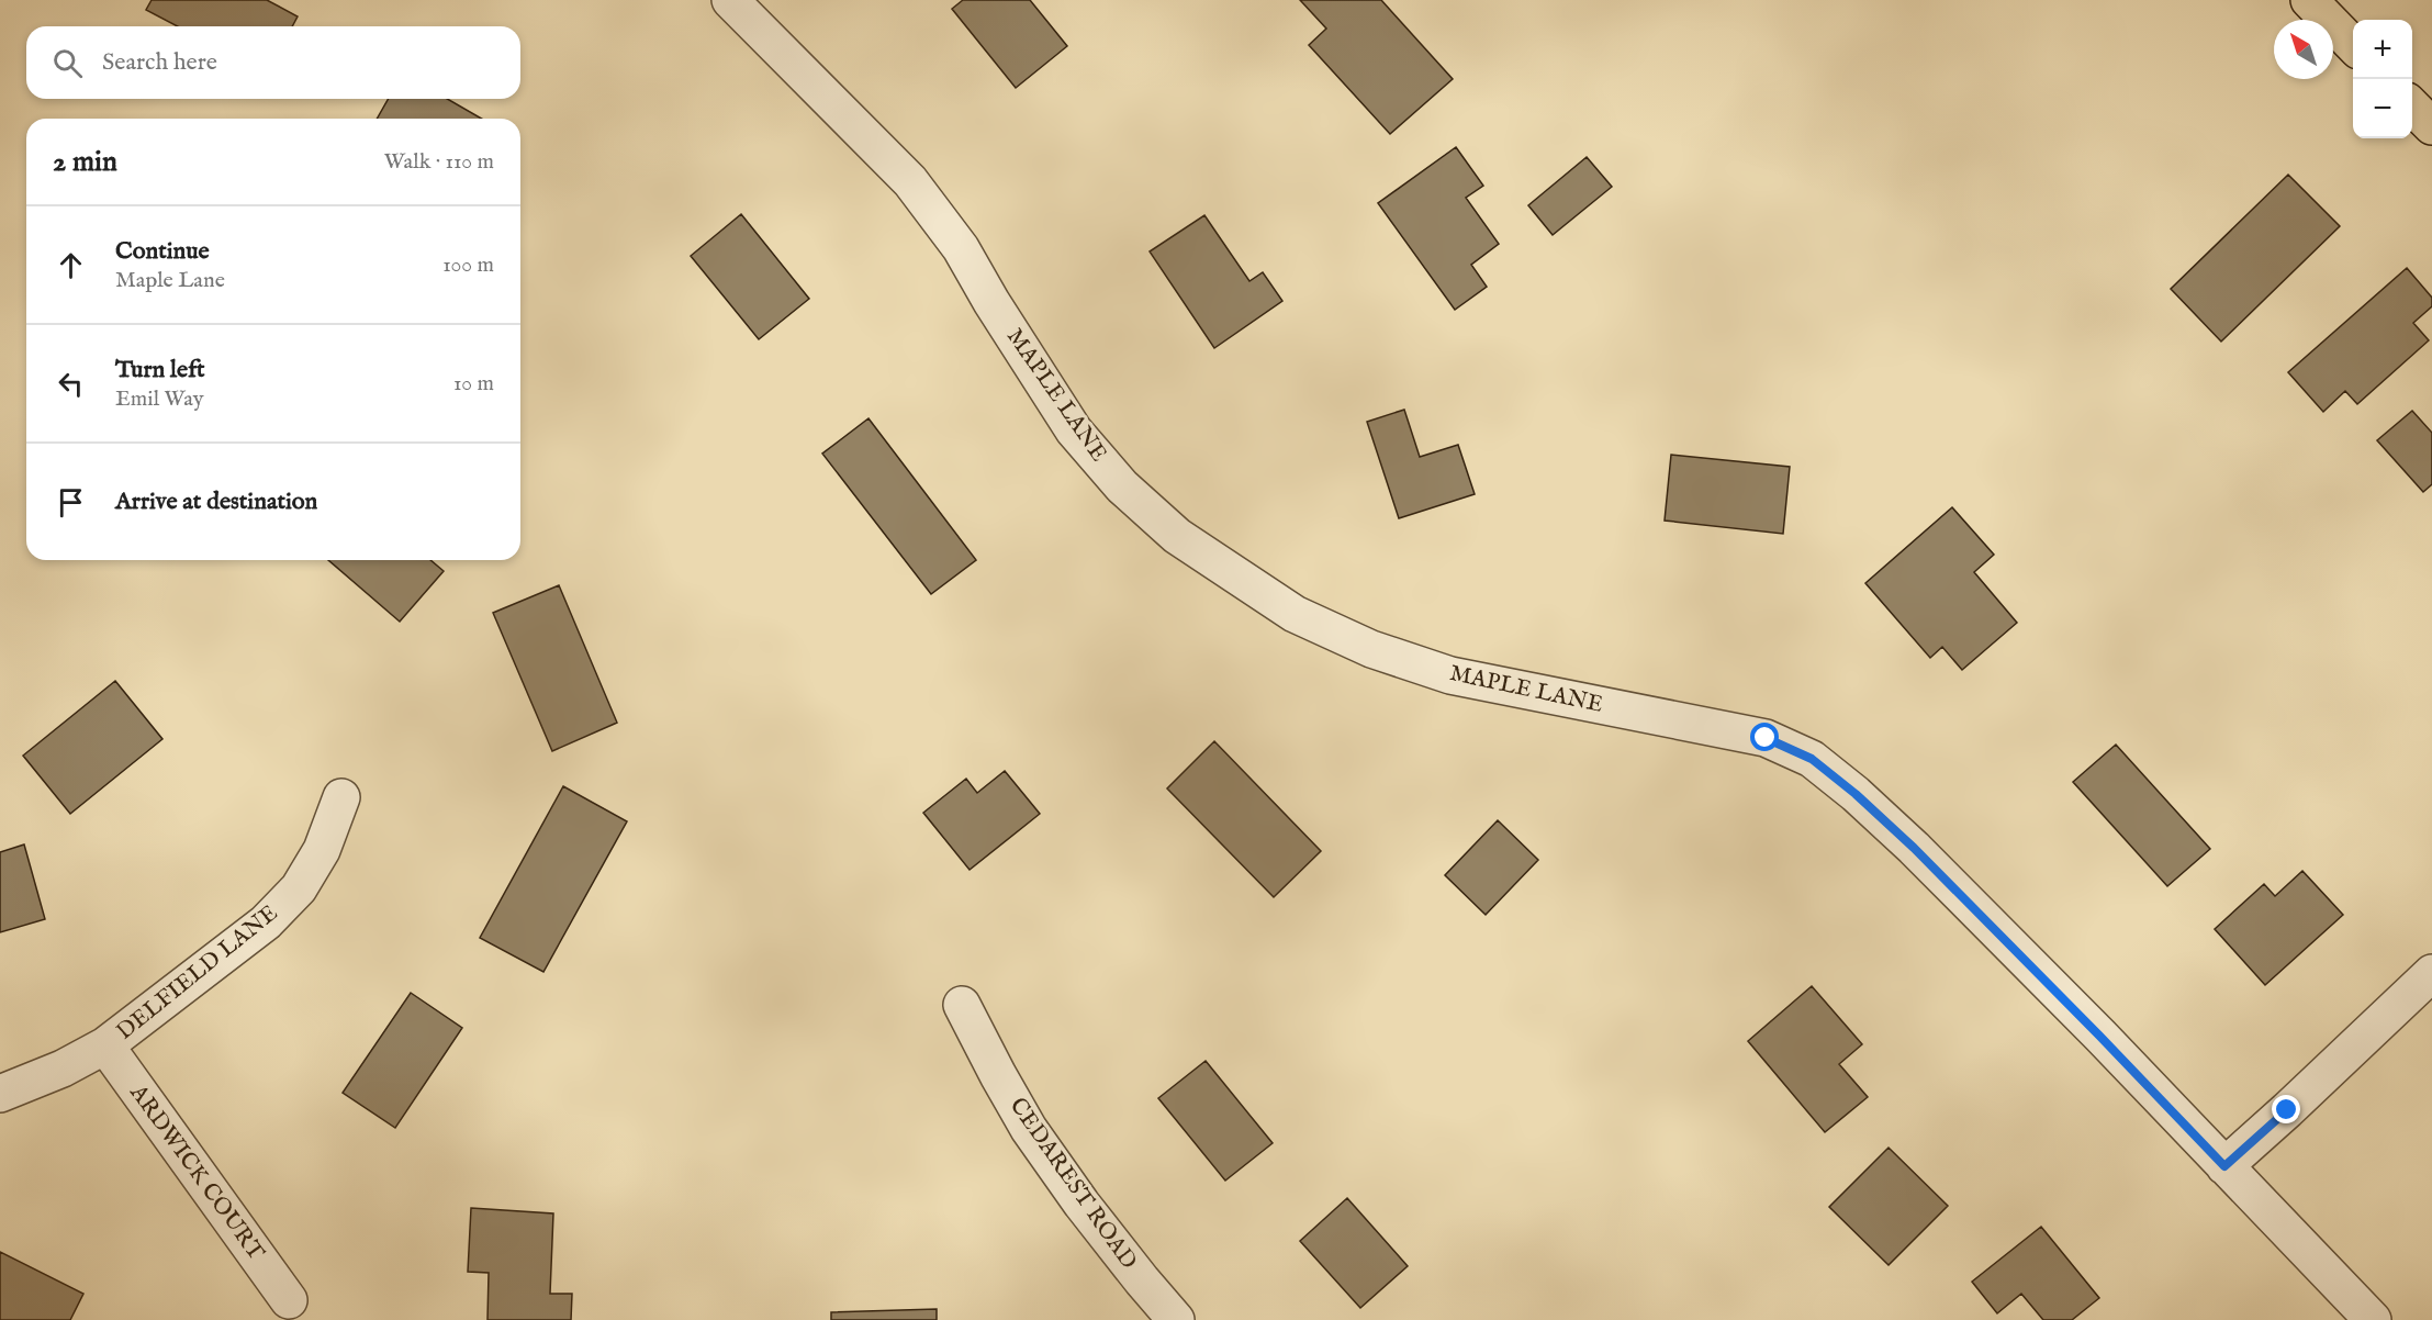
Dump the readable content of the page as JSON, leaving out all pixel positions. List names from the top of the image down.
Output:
{
  "streets": {
    "street": [
      "MAPLE LANE",
      "DELFIELD LANE",
      "ARDWICK COURT",
      "CEDAREST ROAD"
    ]
  },
  "crossings": [
    ["DELFIELD LANE", "ARDWICK COURT"]
  ],
  "north": "top left",
  "page": {
    "map_buttons": ["+", "−"],
    "search": "Search here",
    "heading": ["2 min", "Walk · 110 m"],
    "list": [
      ["Continue", "Maple Lane", "100 m"],
      ["Turn left", "Emil Way", "10 m"],
      "Arrive at destination"
    ]
  }
}
